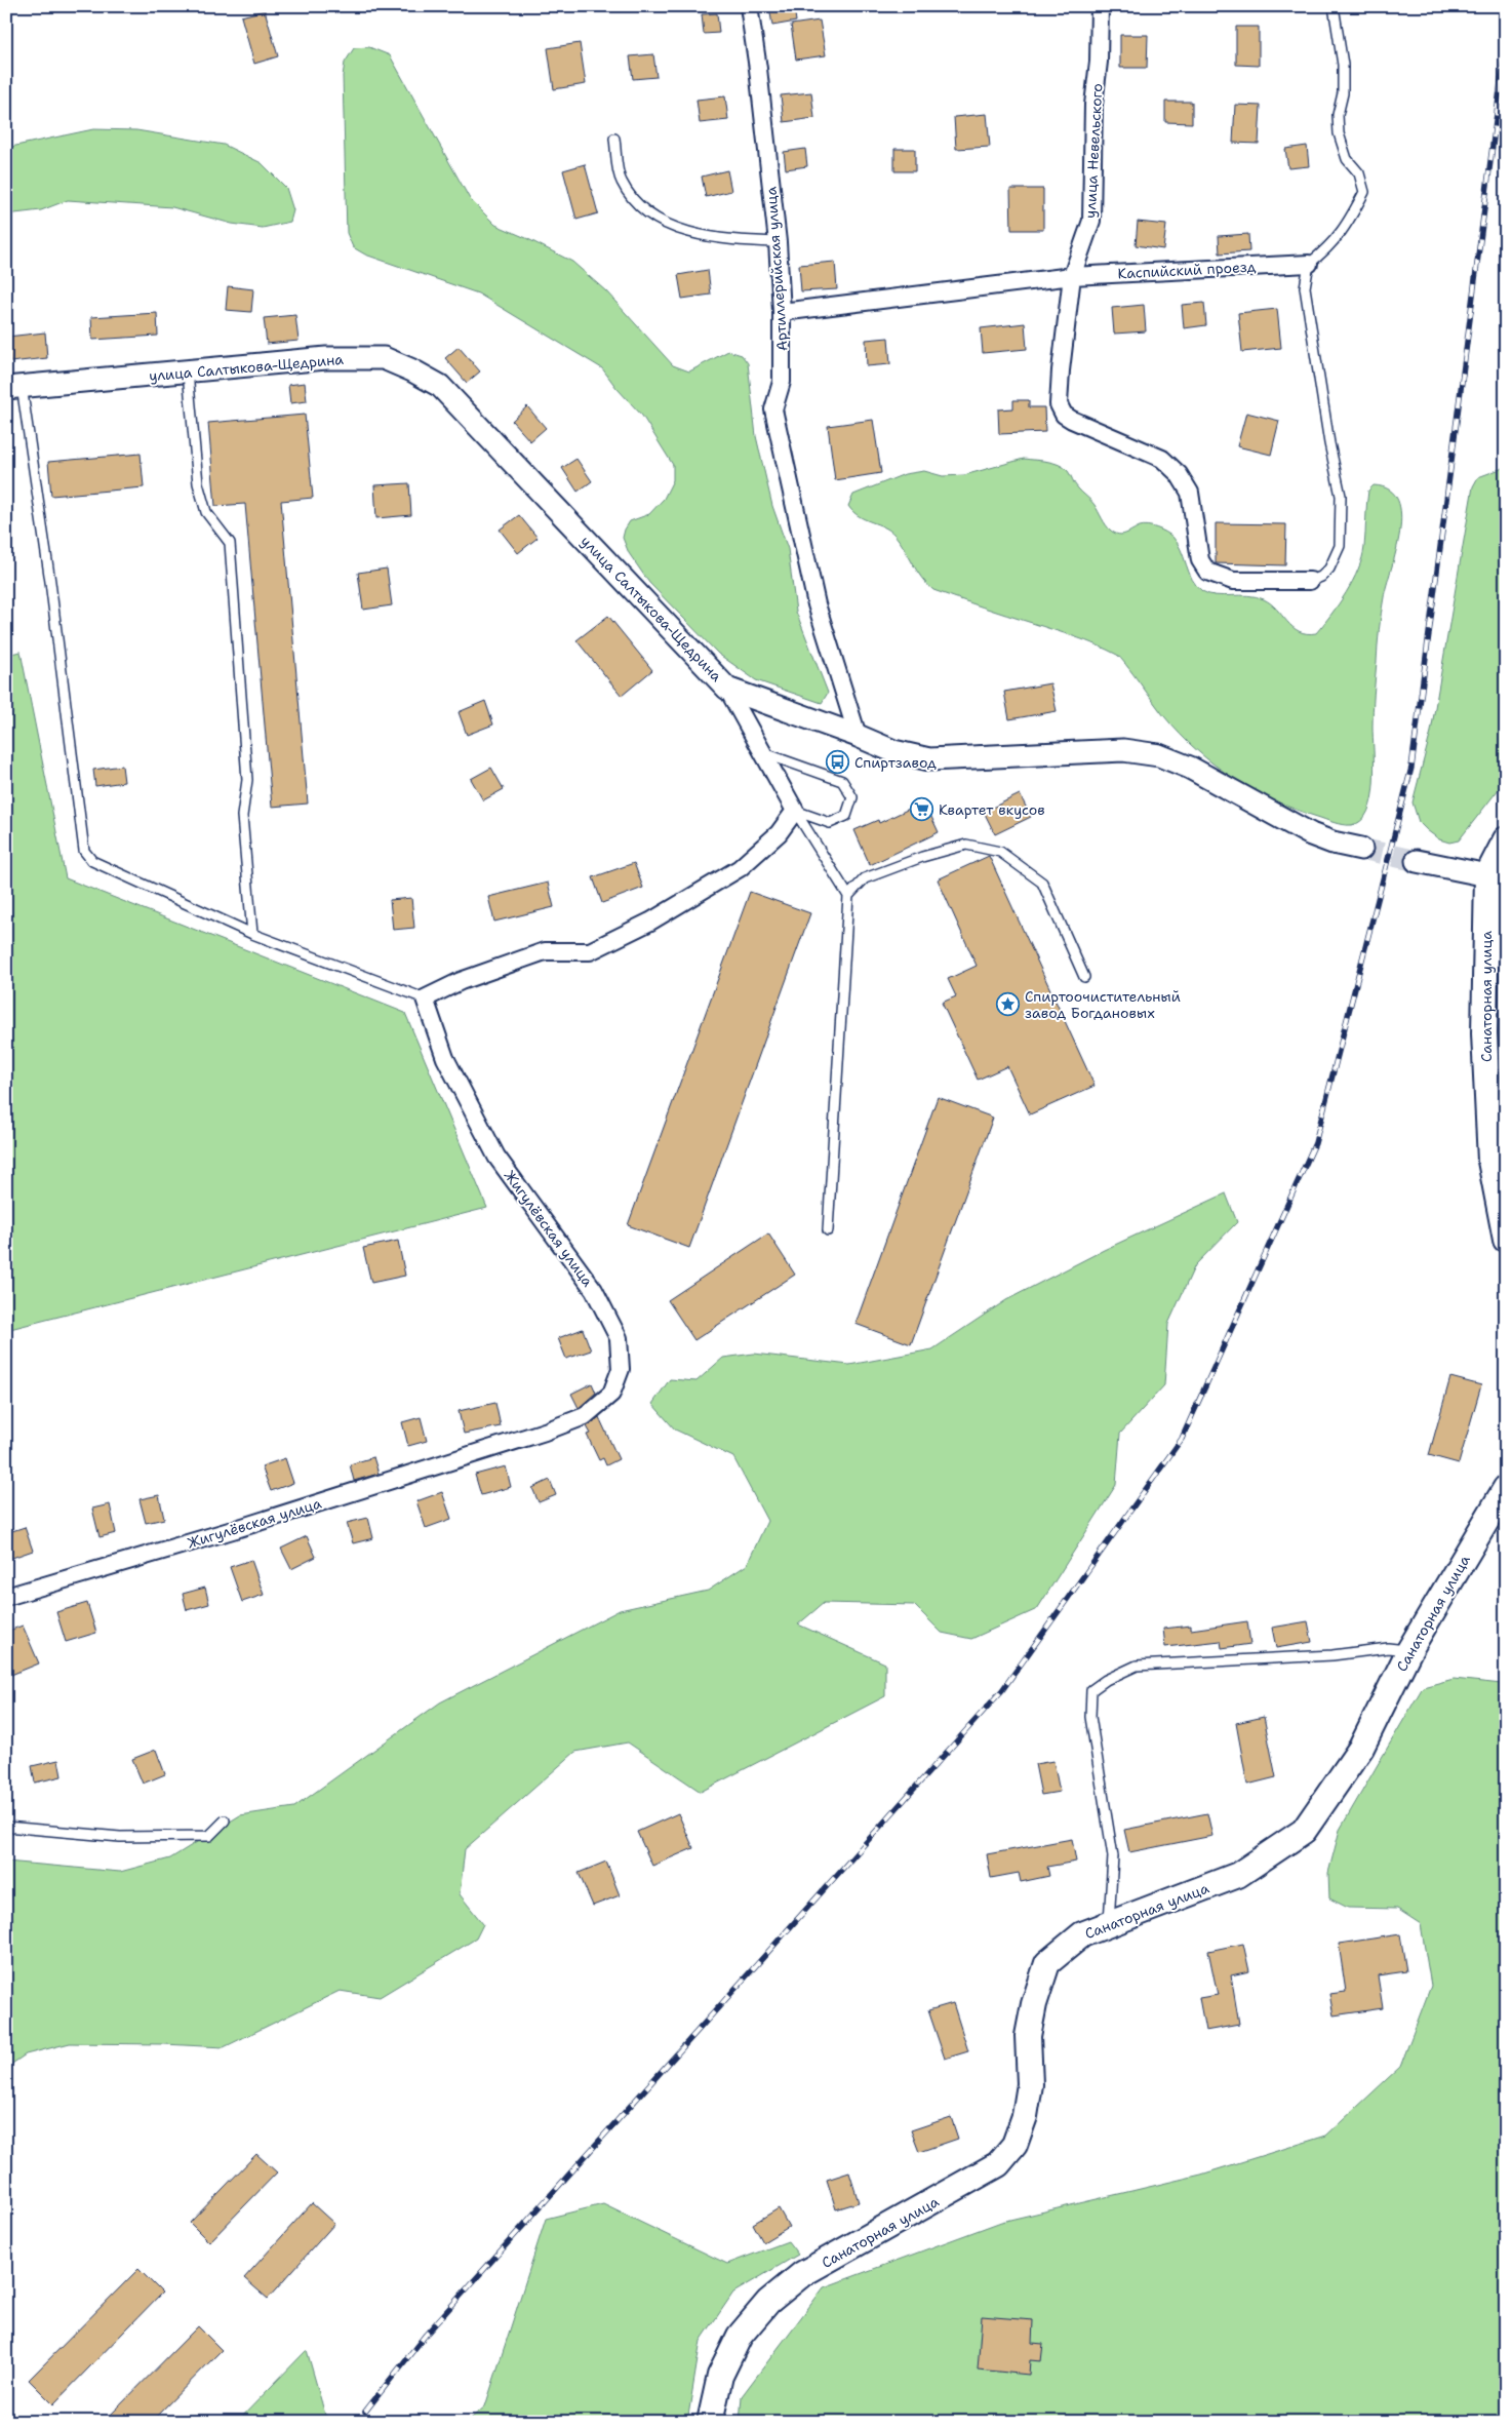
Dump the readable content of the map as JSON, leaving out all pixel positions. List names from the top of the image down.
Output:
{
  "streets": {
    "main road": ["Санаторная улица"],
    "street": [
      "улица Невельского",
      "Артиллерийская улица",
      "Каспийский проезд",
      "улица Салтыкова-Щедрина",
      "Жигулёвская улица"
    ]
  },
  "crossings": [
    ["улица Невельского", "Каспийский проезд"],
    ["Артиллерийская улица", "Каспийский проезд"],
    ["Артиллерийская улица", "улица Салтыкова-Щедрина"]
  ],
  "places": {
    "bus stop": ["Спиртзавод"],
    "supermarket": ["Квартет вкусов"],
    "place": ["Спиртоочистительный завод Богдановых"]
  }
}
